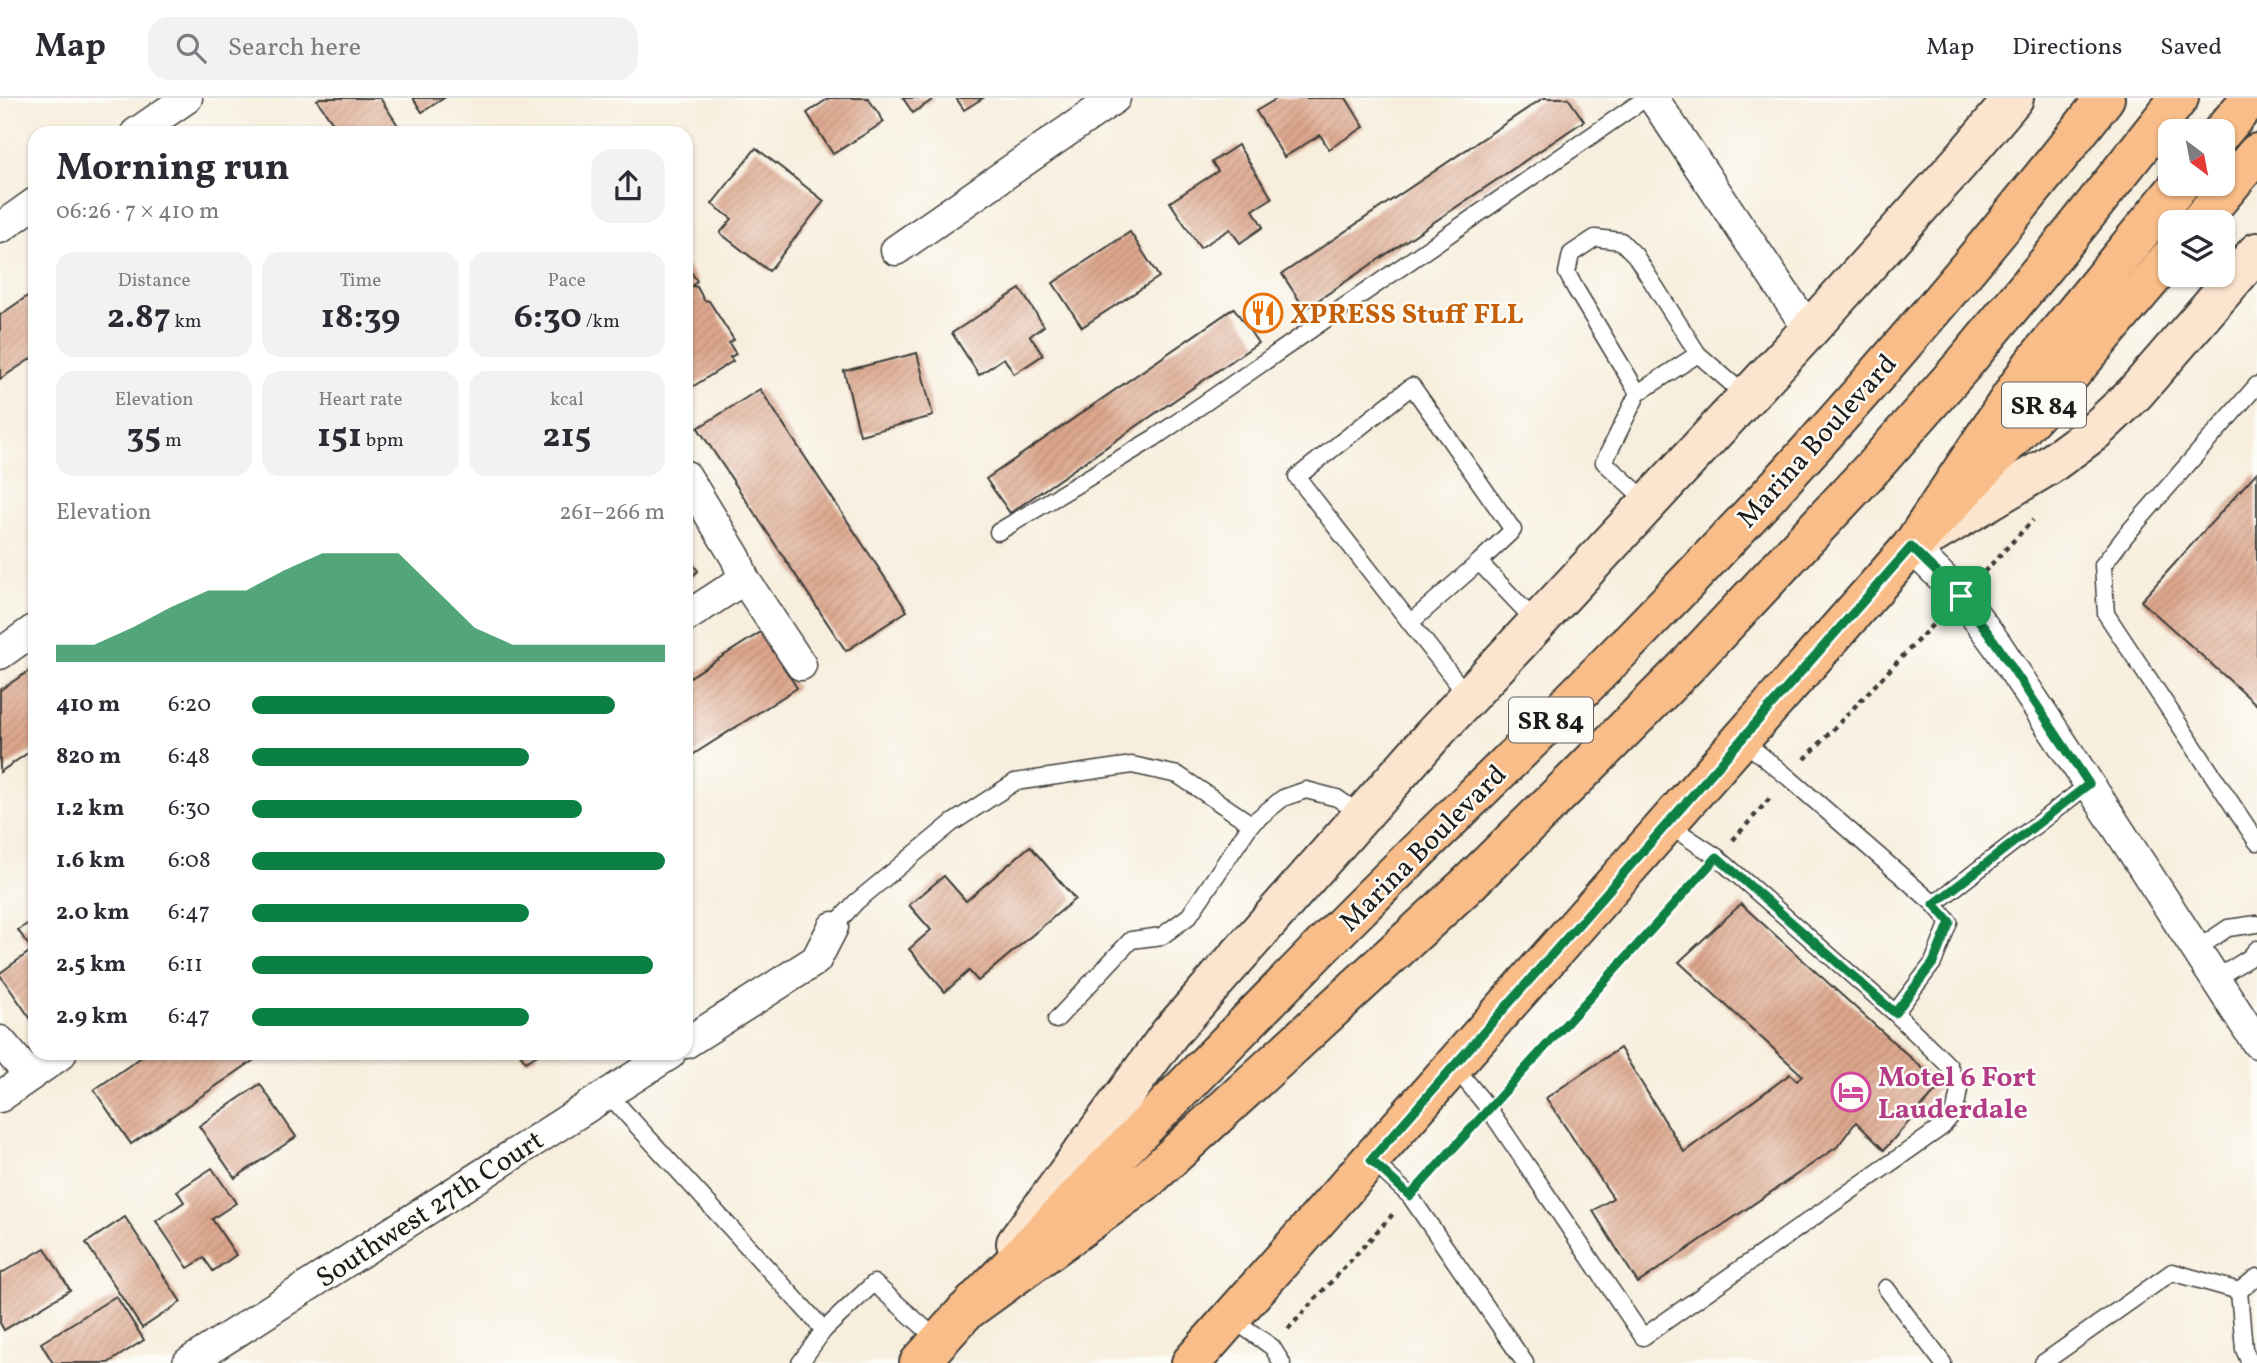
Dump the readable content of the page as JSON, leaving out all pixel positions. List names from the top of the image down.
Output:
{
  "streets": {
    "main road": ["SR 84", "Marina Boulevard"],
    "street": ["Southwest 27th Court"]
  },
  "places": {
    "restaurant": ["XPRESS Stuff FLL"],
    "hotel": ["Motel 6 Fort Lauderdale"]
  },
  "north": "bottom right",
  "page": {
    "header": "Map",
    "search": "Search here",
    "nav": ["Map", "Directions", "Saved"],
    "heading": ["Morning run", "06:26 · 7 × 410 m"],
    "stats": [
      ["Distance", "2.87 km"],
      ["Time", "18:39"],
      ["Pace", "6:30 /km"],
      ["Elevation", "35 m"],
      ["Heart rate", "151 bpm"],
      ["kcal", "215"]
    ],
    "chart": ["Elevation", "261–266 m"],
    "list": [
      {
        "name": "410 m",
        "note": "6:20"
      },
      {
        "name": "820 m",
        "note": "6:48"
      },
      {
        "name": "1.2 km",
        "note": "6:30"
      },
      {
        "name": "1.6 km",
        "note": "6:08"
      },
      {
        "name": "2.0 km",
        "note": "6:47"
      },
      {
        "name": "2.5 km",
        "note": "6:11"
      },
      {
        "name": "2.9 km",
        "note": "6:47"
      }
    ]
  }
}
